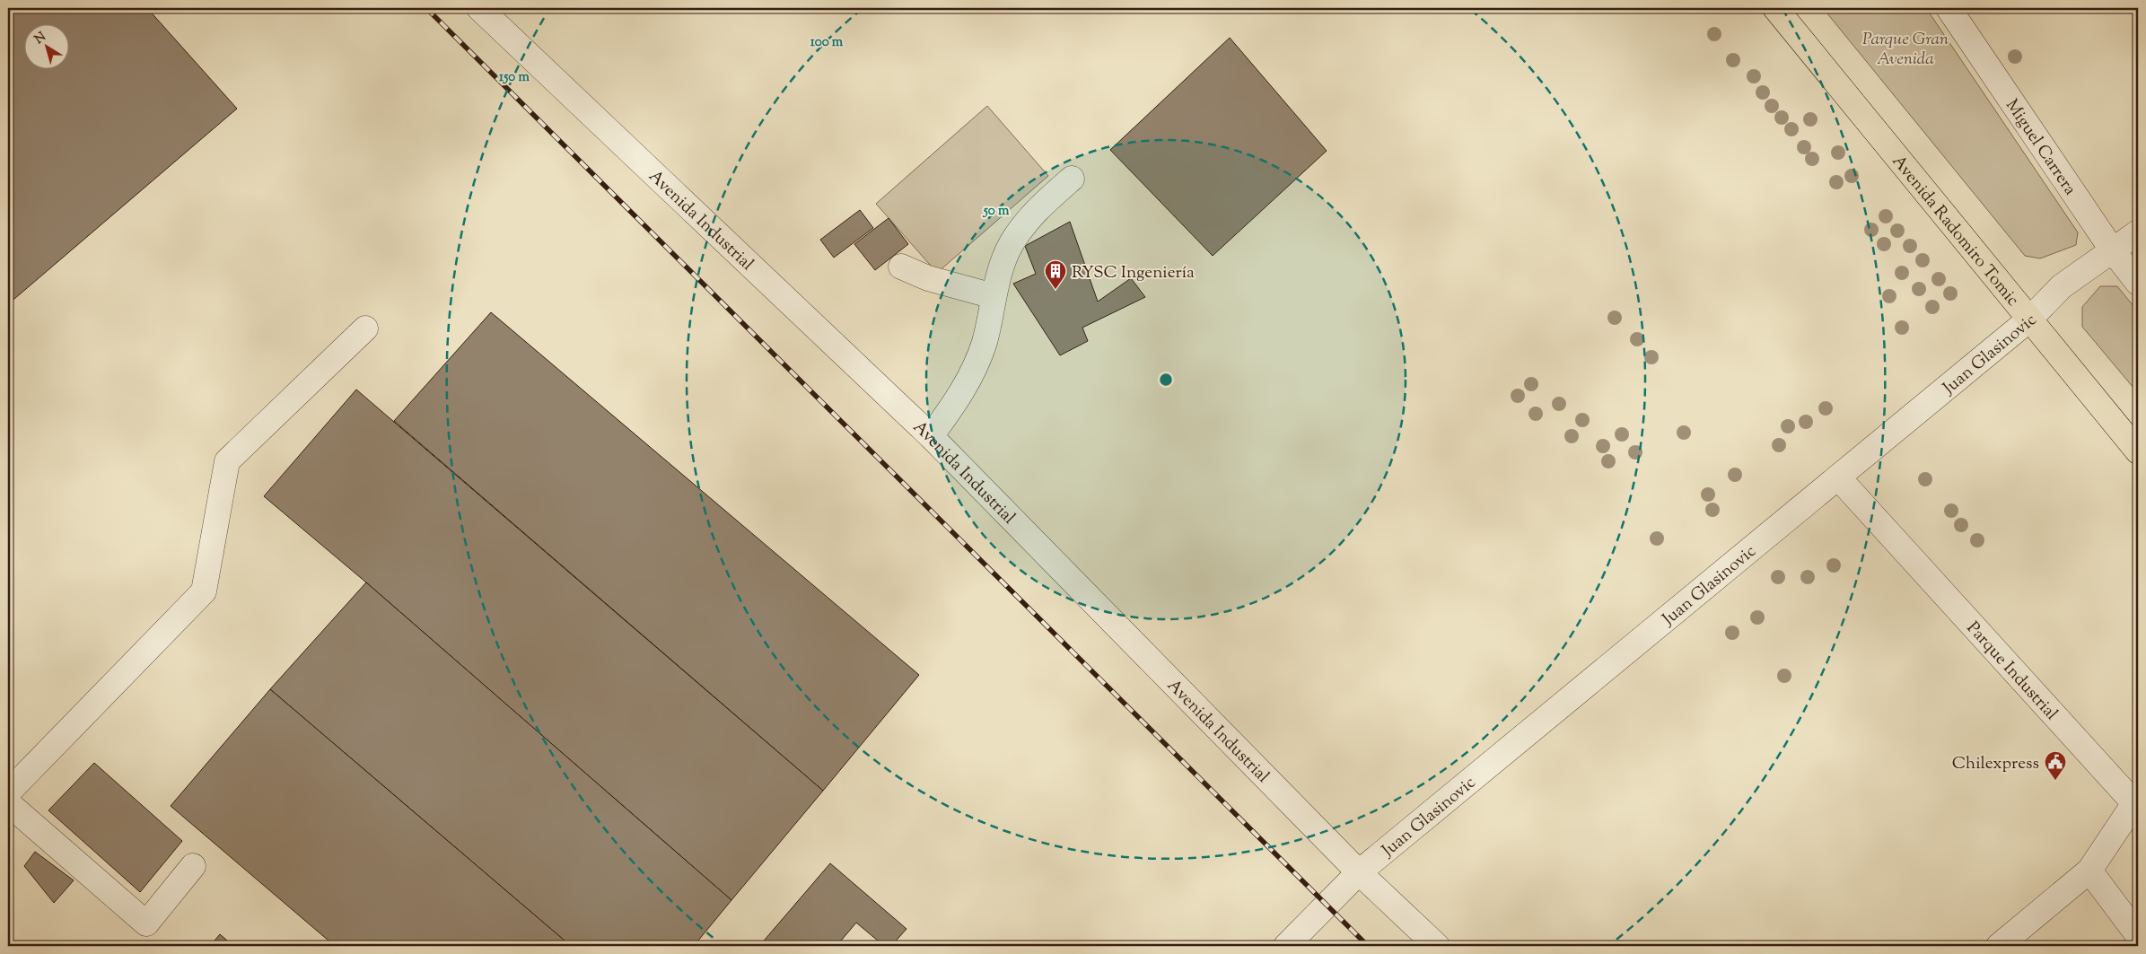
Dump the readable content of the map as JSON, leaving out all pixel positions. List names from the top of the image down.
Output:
{
  "streets": {
    "main road": ["Avenida Radomiro Tomic"],
    "street": [
      "Miguel Carrera",
      "Avenida Industrial",
      "Juan Glasinovic",
      "Parque Industrial"
    ]
  },
  "crossings": [
    ["Miguel Carrera", "Juan Glasinovic"],
    ["Avenida Industrial", "Juan Glasinovic"],
    ["Avenida Radomiro Tomic", "Juan Glasinovic"],
    ["Juan Glasinovic", "Parque Industrial"]
  ],
  "parks": ["Parque Gran Avenida"],
  "places": {
    "building": ["RYSC Ingeniería"],
    "public building": ["Chilexpress"]
  },
  "north": "top left",
  "rings": ["100 m", "150 m", "50 m"]
}
